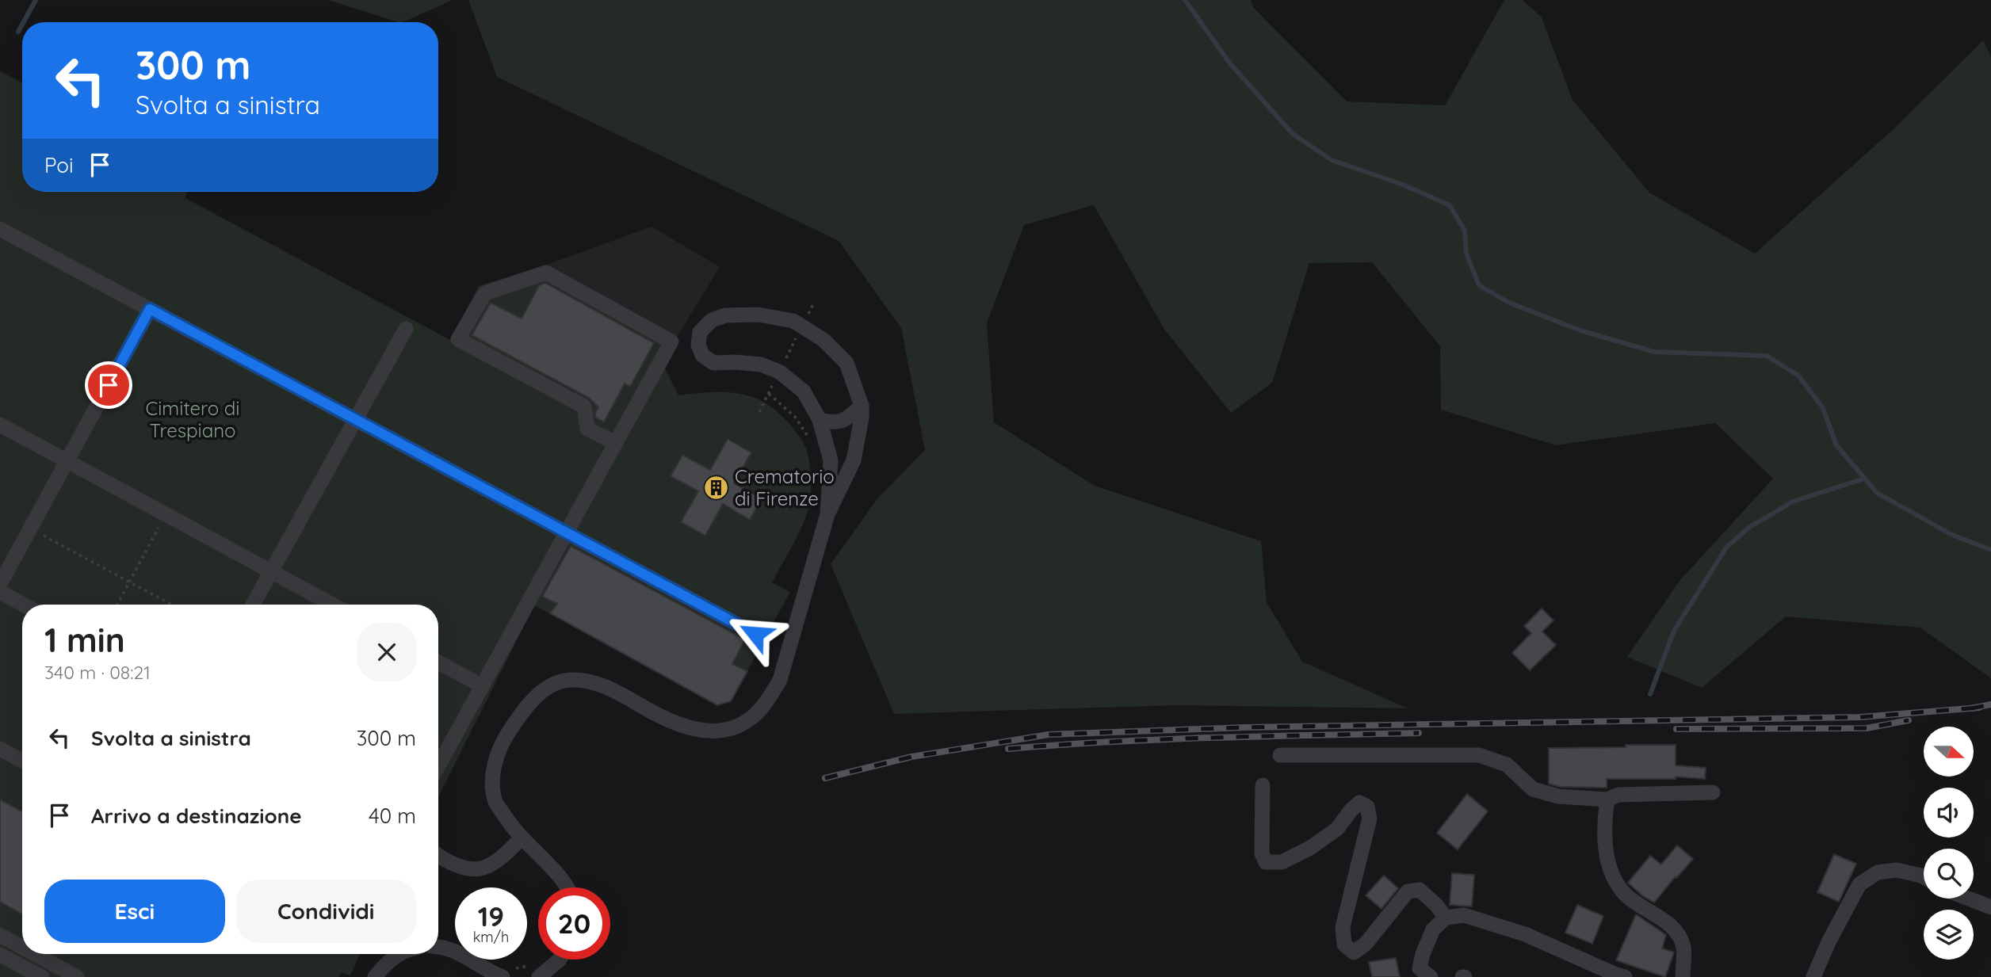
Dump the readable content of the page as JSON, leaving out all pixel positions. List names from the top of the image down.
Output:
{
  "parks": ["Cimitero di Trespiano"],
  "places": {
    "building": ["Crematorio di Firenze"]
  },
  "north": "right",
  "page": {
    "turn": ["300 m", "Svolta a sinistra"],
    "then": "Poi",
    "heading": ["1 min", "340 m · 08:21"],
    "list": [
      {
        "name": "Svolta a sinistra",
        "value": "300 m"
      },
      {
        "name": "Arrivo a destinazione",
        "value": "40 m"
      }
    ],
    "buttons": ["Esci", "Condividi"],
    "speed": "19 km/h",
    "limit": "20"
  }
}
